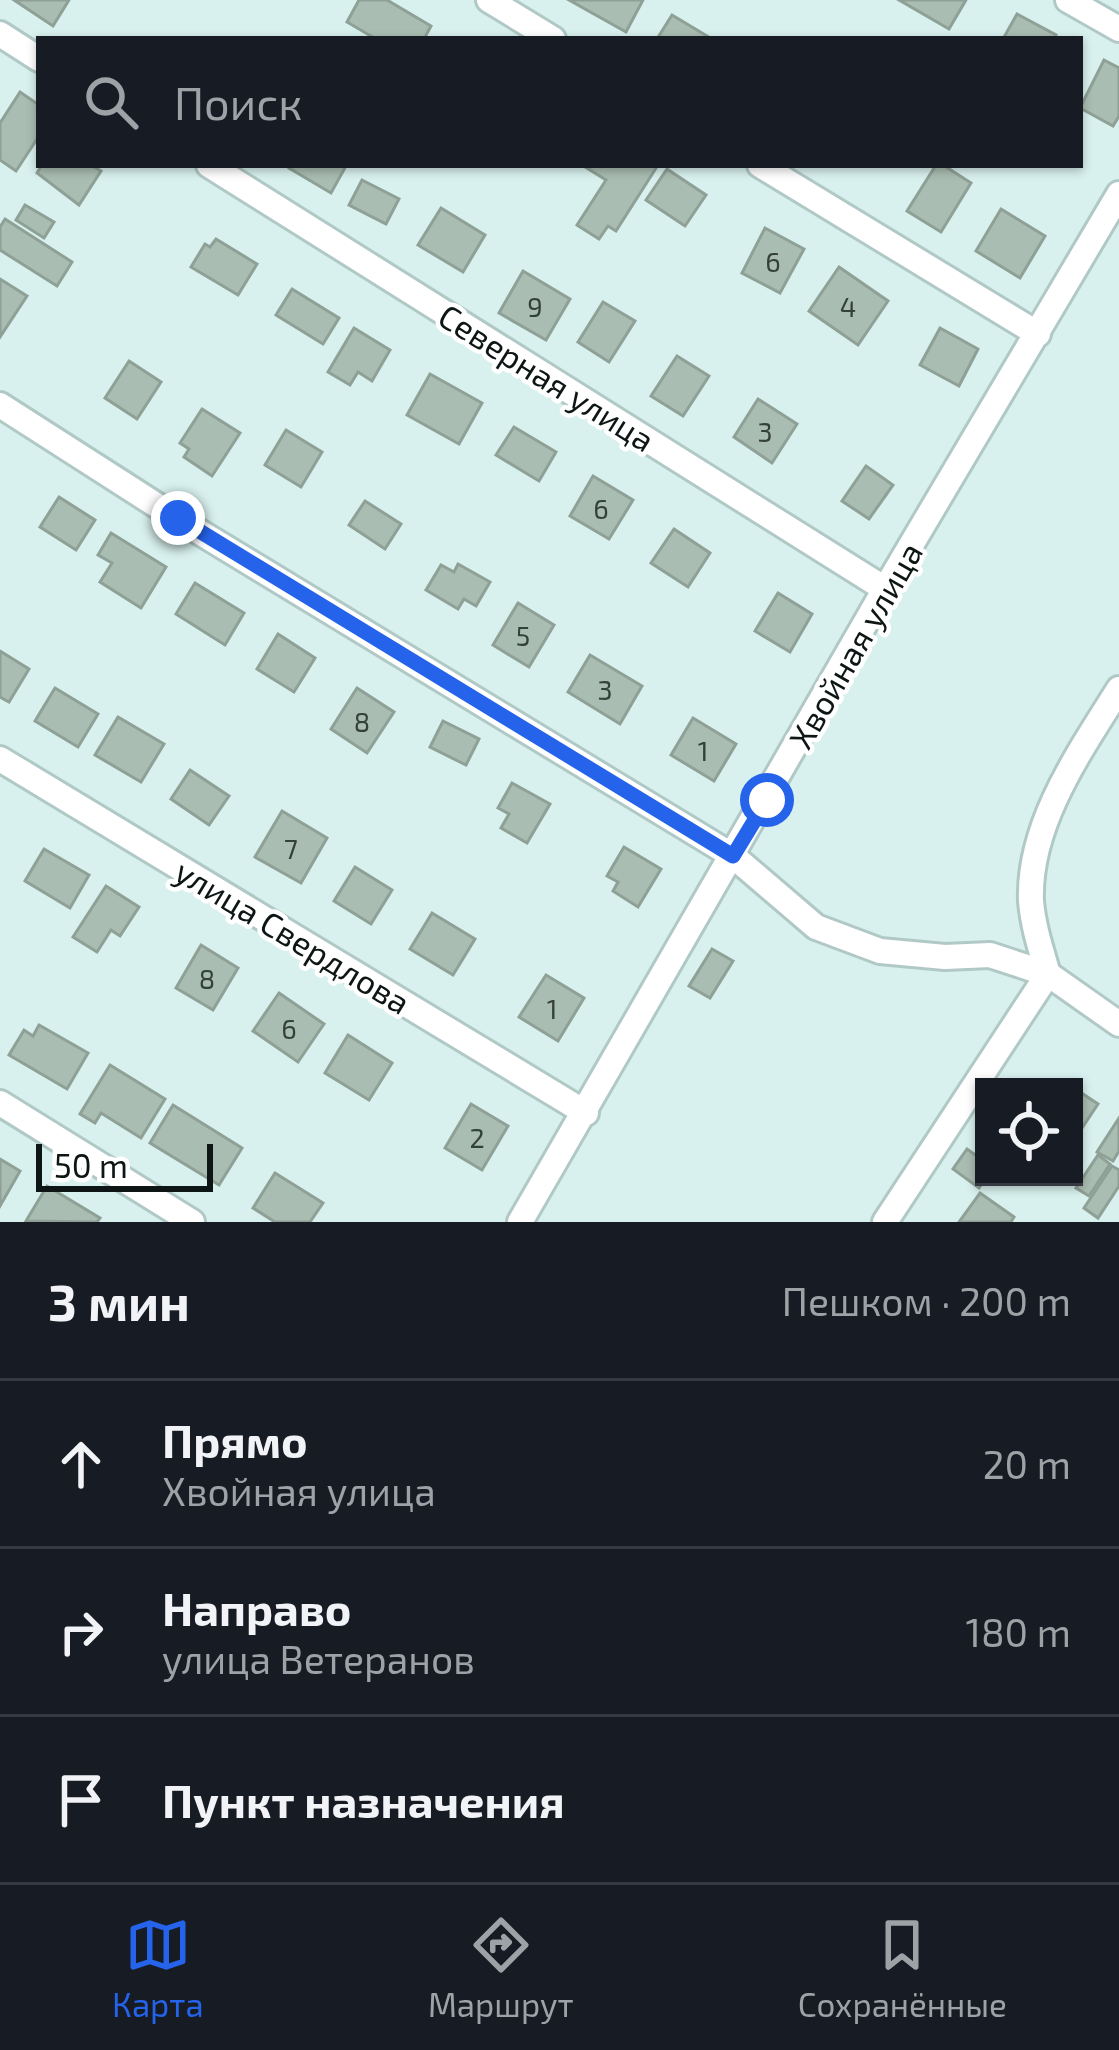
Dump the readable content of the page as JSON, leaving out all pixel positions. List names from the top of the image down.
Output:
{
  "streets": {
    "street": ["Северная улица", "Хвойная улица", "улица Свердлова"]
  },
  "crossings": [
    ["Северная улица", "Хвойная улица"],
    ["Хвойная улица", "улица Свердлова"]
  ],
  "house_numbers": [
    "6",
    "9",
    "4",
    "3",
    "6",
    "5",
    "3",
    "8",
    "1",
    "7",
    "8",
    "1",
    "6",
    "2"
  ],
  "scale_bar": "50 m",
  "page": {
    "search": "Поиск",
    "scale": "50 m",
    "heading": ["3 мин", "Пешком · 200 m"],
    "list": [
      ["Прямо", "Хвойная улица", "20 m"],
      ["Направо", "улица Ветеранов", "180 m"],
      "Пункт назначения"
    ],
    "nav": ["Карта", "Маршрут", "Сохранённые"]
  }
}
